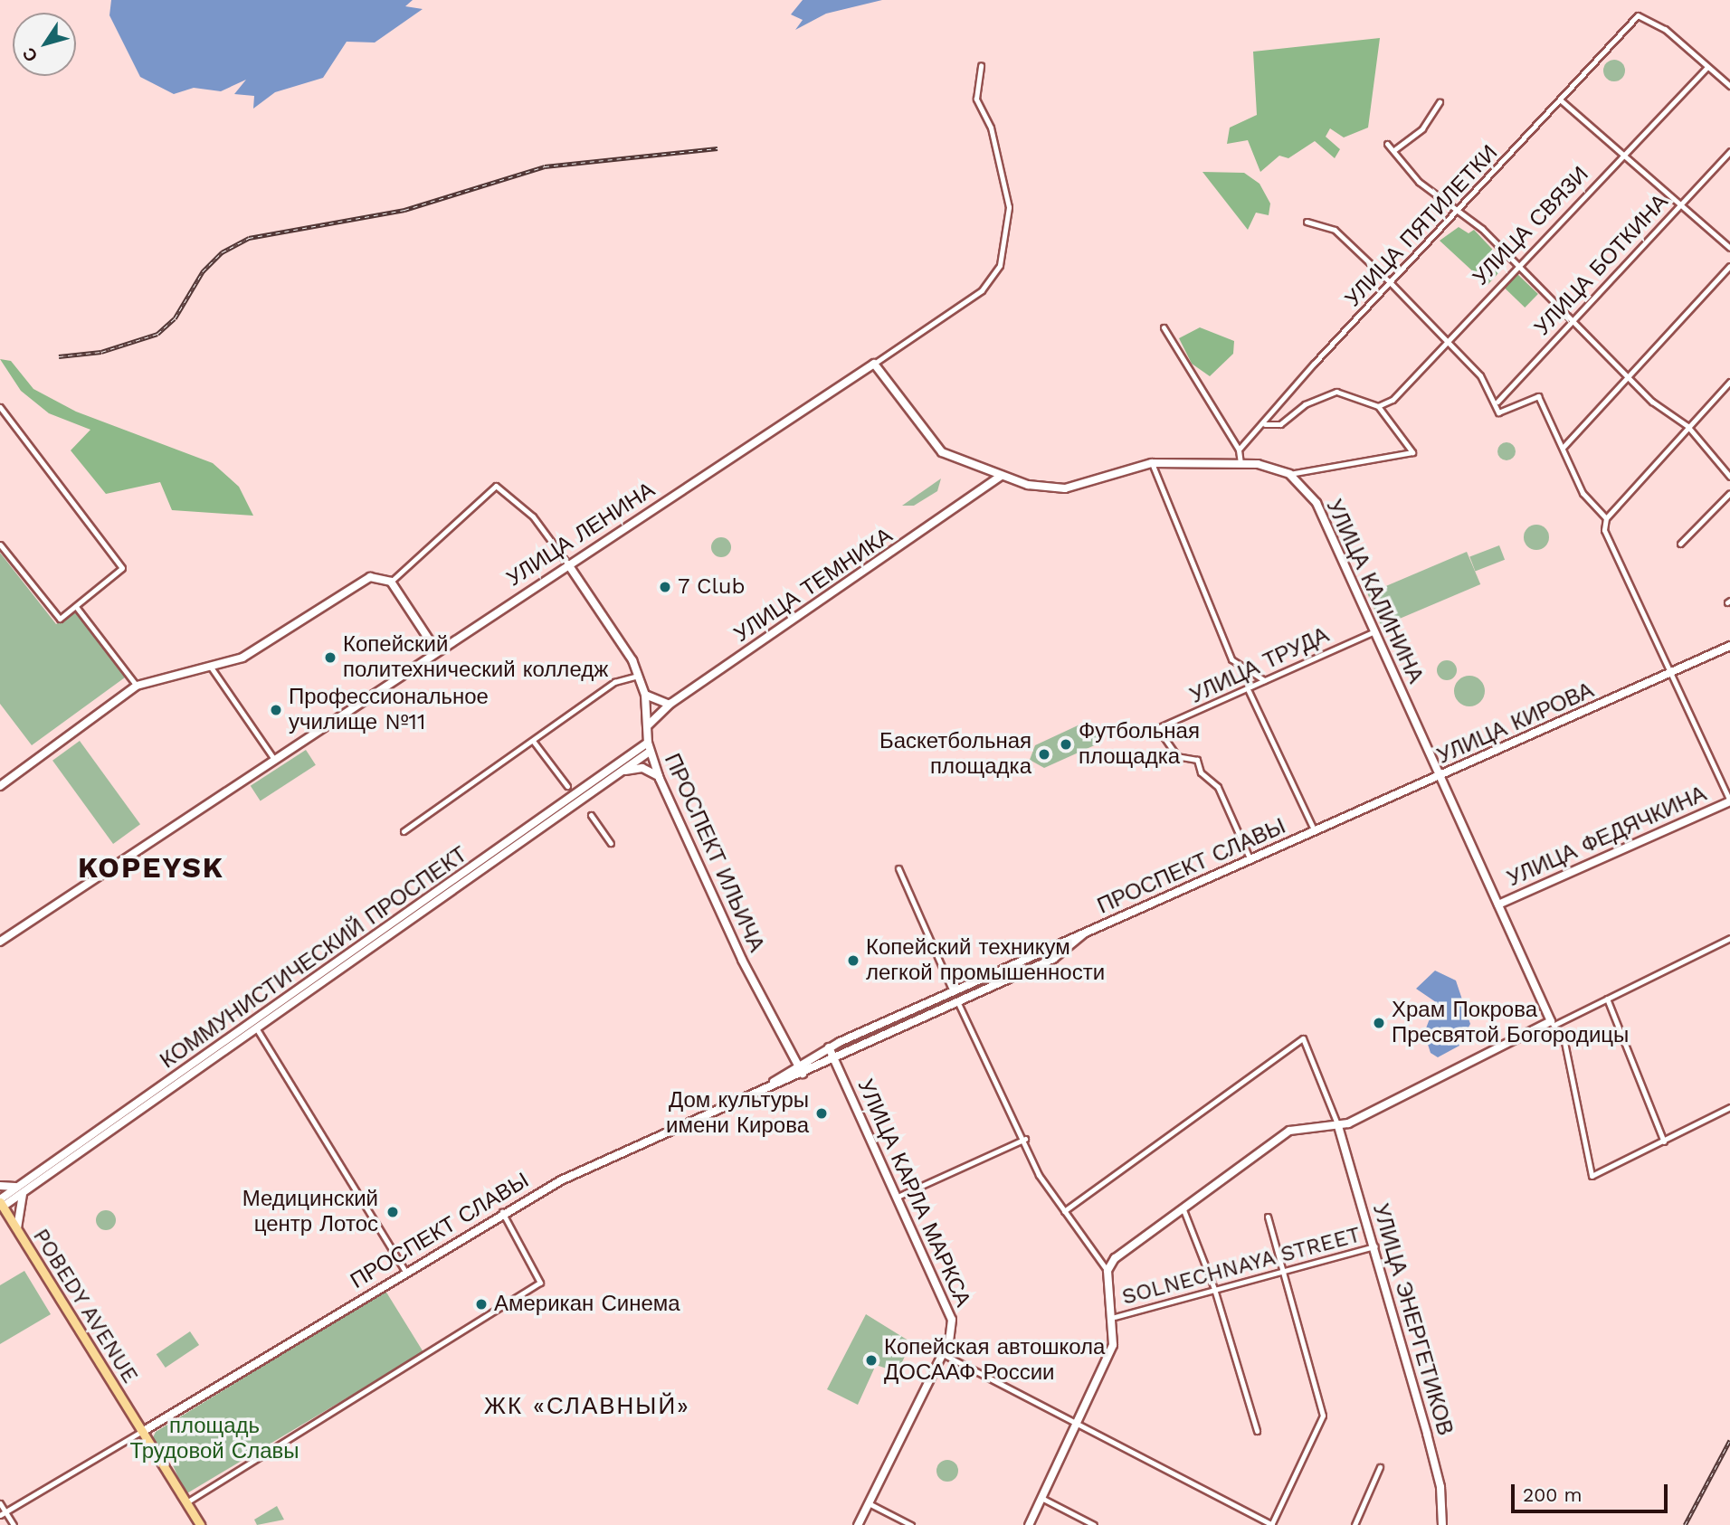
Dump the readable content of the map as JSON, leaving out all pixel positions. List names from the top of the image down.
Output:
{
  "streets": {
    "main road": ["POBEDY AVENUE"],
    "street": [
      "УЛИЦА ПЯТИЛЕТКИ",
      "УЛИЦА СВЯЗИ",
      "УЛИЦА БОТКИНА",
      "УЛИЦА ЛЕНИНА",
      "УЛИЦА ТЕМНИКА",
      "УЛИЦА КАЛИНИНА",
      "УЛИЦА ТРУДА",
      "УЛИЦА КИРОВА",
      "УЛИЦА ФЕДЯЧКИНА",
      "ПРОСПЕКТ ИЛЬИЧА",
      "ПРОСПЕКТ СЛАВЫ",
      "КОММУНИСТИЧЕСКИЙ ПРОСПЕКТ",
      "УЛИЦА КАРЛА МАРКСА",
      "SOLNECHNAYA STREET",
      "УЛИЦА ЭНЕРГЕТИКОВ"
    ]
  },
  "crossings": [
    ["УЛИЦА ПЯТИЛЕТКИ", "УЛИЦА СВЯЗИ"],
    ["УЛИЦА ЛЕНИНА", "ПРОСПЕКТ ИЛЬИЧА"],
    ["УЛИЦА ТЕМНИКА", "ПРОСПЕКТ ИЛЬИЧА"],
    ["УЛИЦА КАЛИНИНА", "УЛИЦА ТРУДА"],
    ["УЛИЦА КАЛИНИНА", "УЛИЦА КИРОВА"],
    ["УЛИЦА КАЛИНИНА", "УЛИЦА ФЕДЯЧКИНА"],
    ["УЛИЦА ТРУДА", "ПРОСПЕКТ СЛАВЫ"],
    ["УЛИЦА КИРОВА", "ПРОСПЕКТ СЛАВЫ"],
    ["ПРОСПЕКТ ИЛЬИЧА", "ПРОСПЕКТ СЛАВЫ"],
    ["ПРОСПЕКТ ИЛЬИЧА", "КОММУНИСТИЧЕСКИЙ ПРОСПЕКТ"],
    ["ПРОСПЕКТ СЛАВЫ", "УЛИЦА КАРЛА МАРКСА"],
    ["ПРОСПЕКТ СЛАВЫ", "POBEDY AVENUE"],
    ["КОММУНИСТИЧЕСКИЙ ПРОСПЕКТ", "POBEDY AVENUE"],
    ["SOLNECHNAYA STREET", "УЛИЦА ЭНЕРГЕТИКОВ"]
  ],
  "districts": ["KOPEYSK", "ЖК «СЛАВНЫЙ»"],
  "parks": ["площадь Трудовой Славы"],
  "places": [
    "7 Club",
    "Копейский политехнический колледж",
    "Профессиональное училище №11",
    "Футбольная площадка",
    "Баскетбольная площадка",
    "Копейский техникум легкой промышенности",
    "Храм Покрова Пресвятой Богородицы",
    "Дом культуры имени Кирова",
    "Медицинский центр Лотос",
    "Американ Синема",
    "Копейская автошкола ДОСААФ России"
  ],
  "scale_bar": "200 m",
  "north": "bottom left"
}
